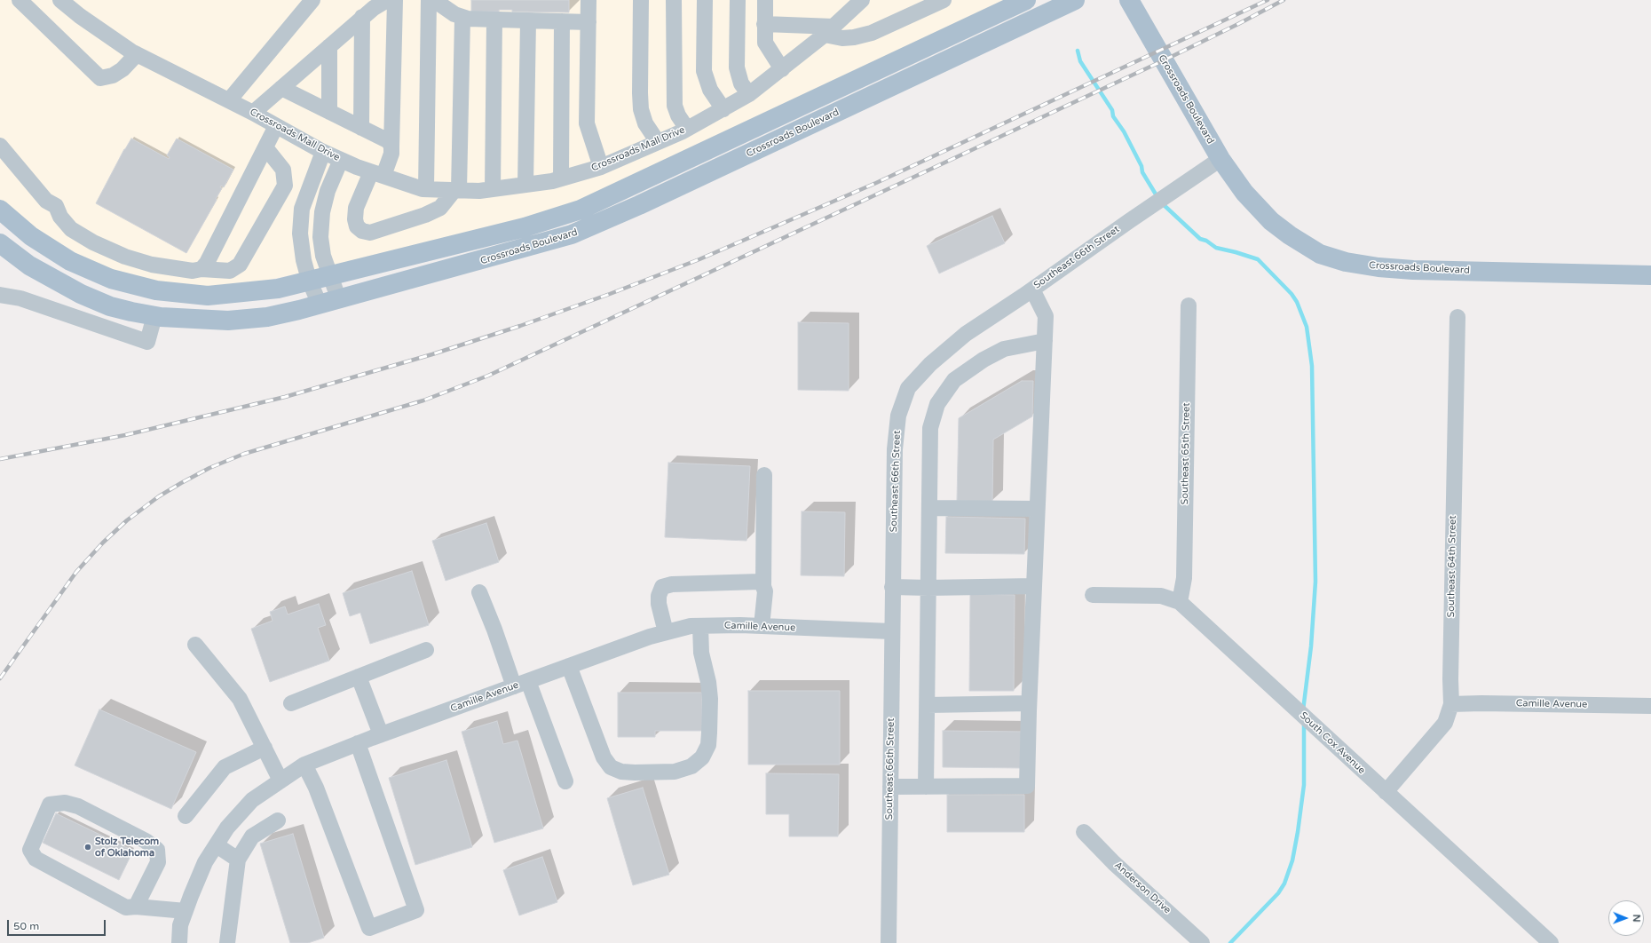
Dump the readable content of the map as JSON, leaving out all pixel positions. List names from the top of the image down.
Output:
{
  "streets": {
    "main road": ["Crossroads Boulevard"],
    "street": [
      "Crossroads Mall Drive",
      "Southeast 66th Street",
      "Southeast 65th Street",
      "Southeast 64th Street",
      "Camille Avenue",
      "South Cox Avenue",
      "Anderson Drive"
    ]
  },
  "crossings": [
    ["Crossroads Boulevard", "Southeast 66th Street"],
    ["Southeast 66th Street", "Camille Avenue"],
    ["Southeast 65th Street", "South Cox Avenue"],
    ["Southeast 64th Street", "Camille Avenue"],
    ["Southeast 64th Street", "South Cox Avenue"]
  ],
  "places": ["Stolz Telecom of Oklahoma"],
  "scale_bar": "50 m",
  "north": "right"
}
